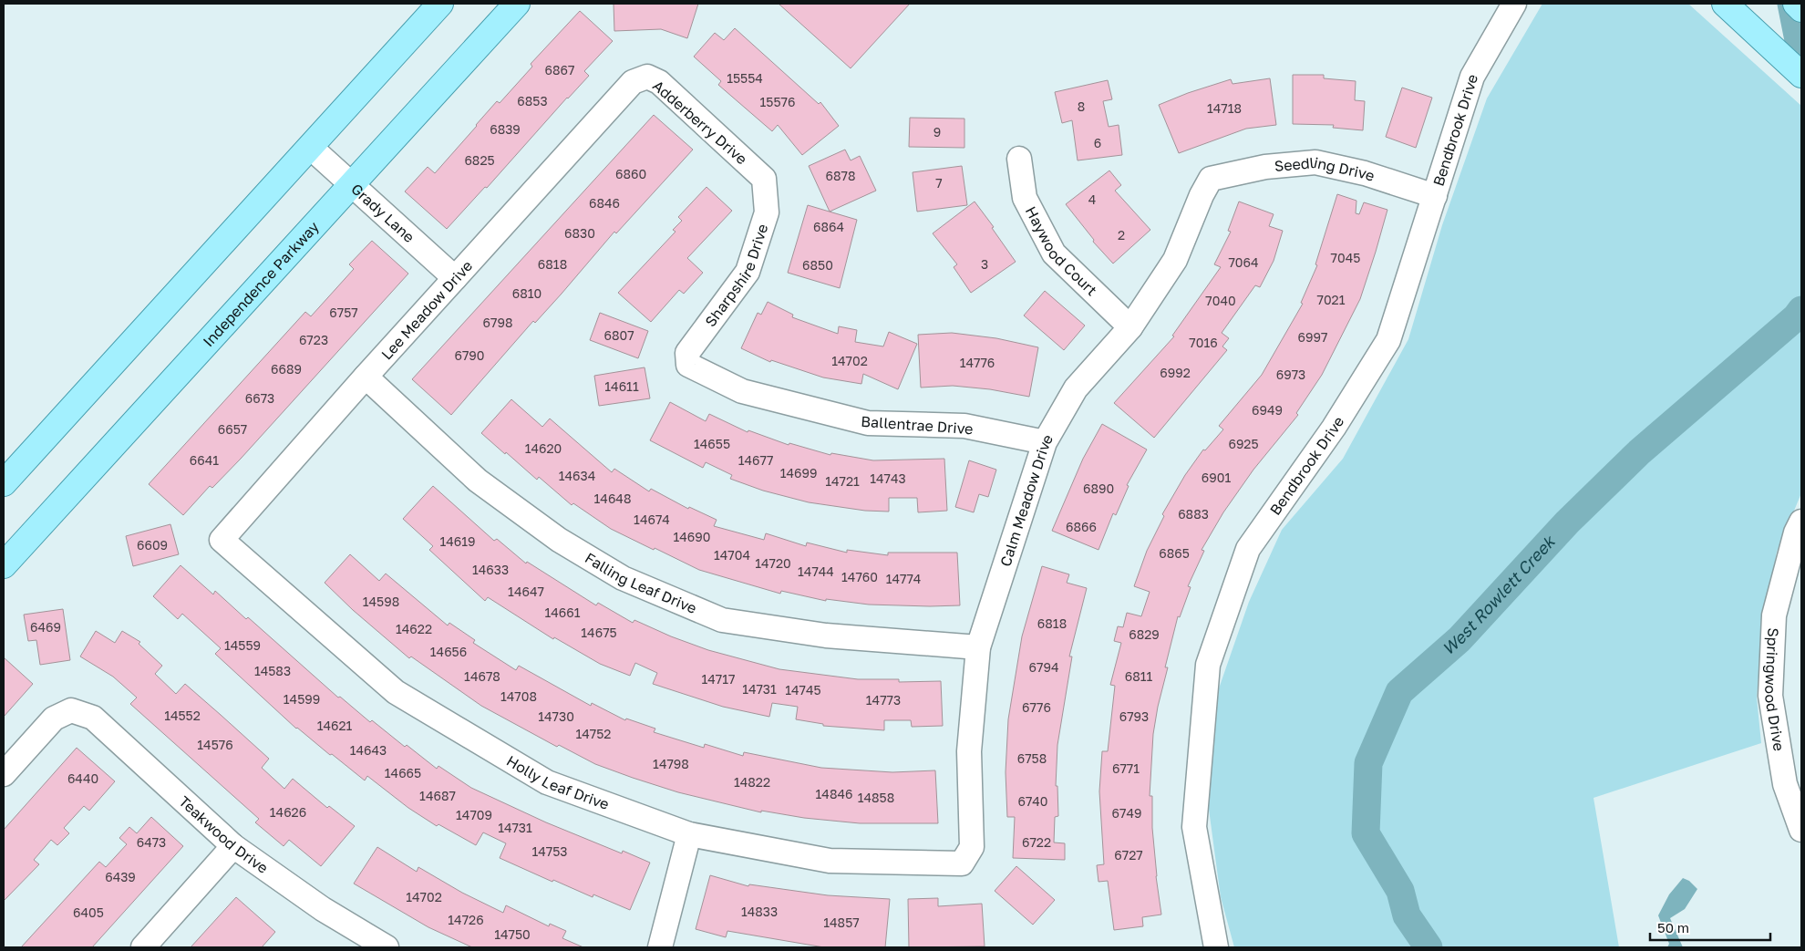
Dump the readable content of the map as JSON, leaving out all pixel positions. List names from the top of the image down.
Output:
{
  "streets": {
    "main road": ["Independence Parkway"],
    "street": [
      "Adderberry Drive",
      "Bendbrook Drive",
      "Seedling Drive",
      "Grady Lane",
      "Haywood Court",
      "Sharpshire Drive",
      "Lee Meadow Drive",
      "Ballentrae Drive",
      "Calm Meadow Drive",
      "Falling Leaf Drive",
      "Springwood Drive",
      "Holly Leaf Drive",
      "Teakwood Drive"
    ]
  },
  "crossings": [
    ["Adderberry Drive", "Sharpshire Drive"],
    ["Adderberry Drive", "Lee Meadow Drive"],
    ["Bendbrook Drive", "Seedling Drive"],
    ["Seedling Drive", "Calm Meadow Drive"],
    ["Grady Lane", "Independence Parkway"],
    ["Grady Lane", "Lee Meadow Drive"],
    ["Haywood Court", "Calm Meadow Drive"],
    ["Sharpshire Drive", "Ballentrae Drive"],
    ["Lee Meadow Drive", "Falling Leaf Drive"],
    ["Lee Meadow Drive", "Holly Leaf Drive"],
    ["Ballentrae Drive", "Calm Meadow Drive"],
    ["Calm Meadow Drive", "Falling Leaf Drive"],
    ["Calm Meadow Drive", "Holly Leaf Drive"]
  ],
  "water": ["West Rowlett Creek"],
  "house_numbers": [
    "6867",
    "15554",
    "6853",
    "15576",
    "8",
    "14718",
    "6839",
    "9",
    "6",
    "6825",
    "6860",
    "6878",
    "7",
    "4",
    "6846",
    "6864",
    "6830",
    "2",
    "7045",
    "7064",
    "6818",
    "3",
    "6850",
    "6810",
    "7021",
    "7040",
    "6757",
    "6798",
    "6807",
    "6997",
    "6723",
    "7016",
    "6790",
    "14702",
    "14776",
    "6689",
    "6992",
    "6973",
    "14611",
    "6673",
    "6949",
    "6657",
    "14655",
    "6925",
    "14620",
    "6641",
    "14677",
    "14699",
    "14634",
    "6901",
    "14743",
    "14721",
    "6890",
    "14648",
    "6883",
    "14674",
    "6866",
    "14690",
    "14619",
    "6609",
    "6865",
    "14704",
    "14720",
    "14633",
    "14744",
    "14760",
    "14774",
    "14647",
    "14598",
    "14661",
    "6818",
    "6469",
    "14622",
    "14675",
    "6829",
    "14559",
    "14656",
    "6794",
    "14583",
    "14678",
    "6811",
    "14717",
    "14731",
    "14745",
    "14708",
    "14599",
    "14773",
    "6776",
    "14552",
    "14730",
    "6793",
    "14621",
    "14752",
    "14576",
    "14643",
    "6758",
    "14798",
    "6771",
    "14665",
    "6440",
    "14822",
    "14846",
    "14687",
    "14858",
    "6740",
    "14626",
    "6749",
    "14709",
    "14731",
    "6473",
    "6722",
    "14753",
    "6727",
    "6439",
    "14702",
    "14833",
    "6405",
    "14726",
    "14857",
    "14750"
  ],
  "scale_bar": "50 m"
}
